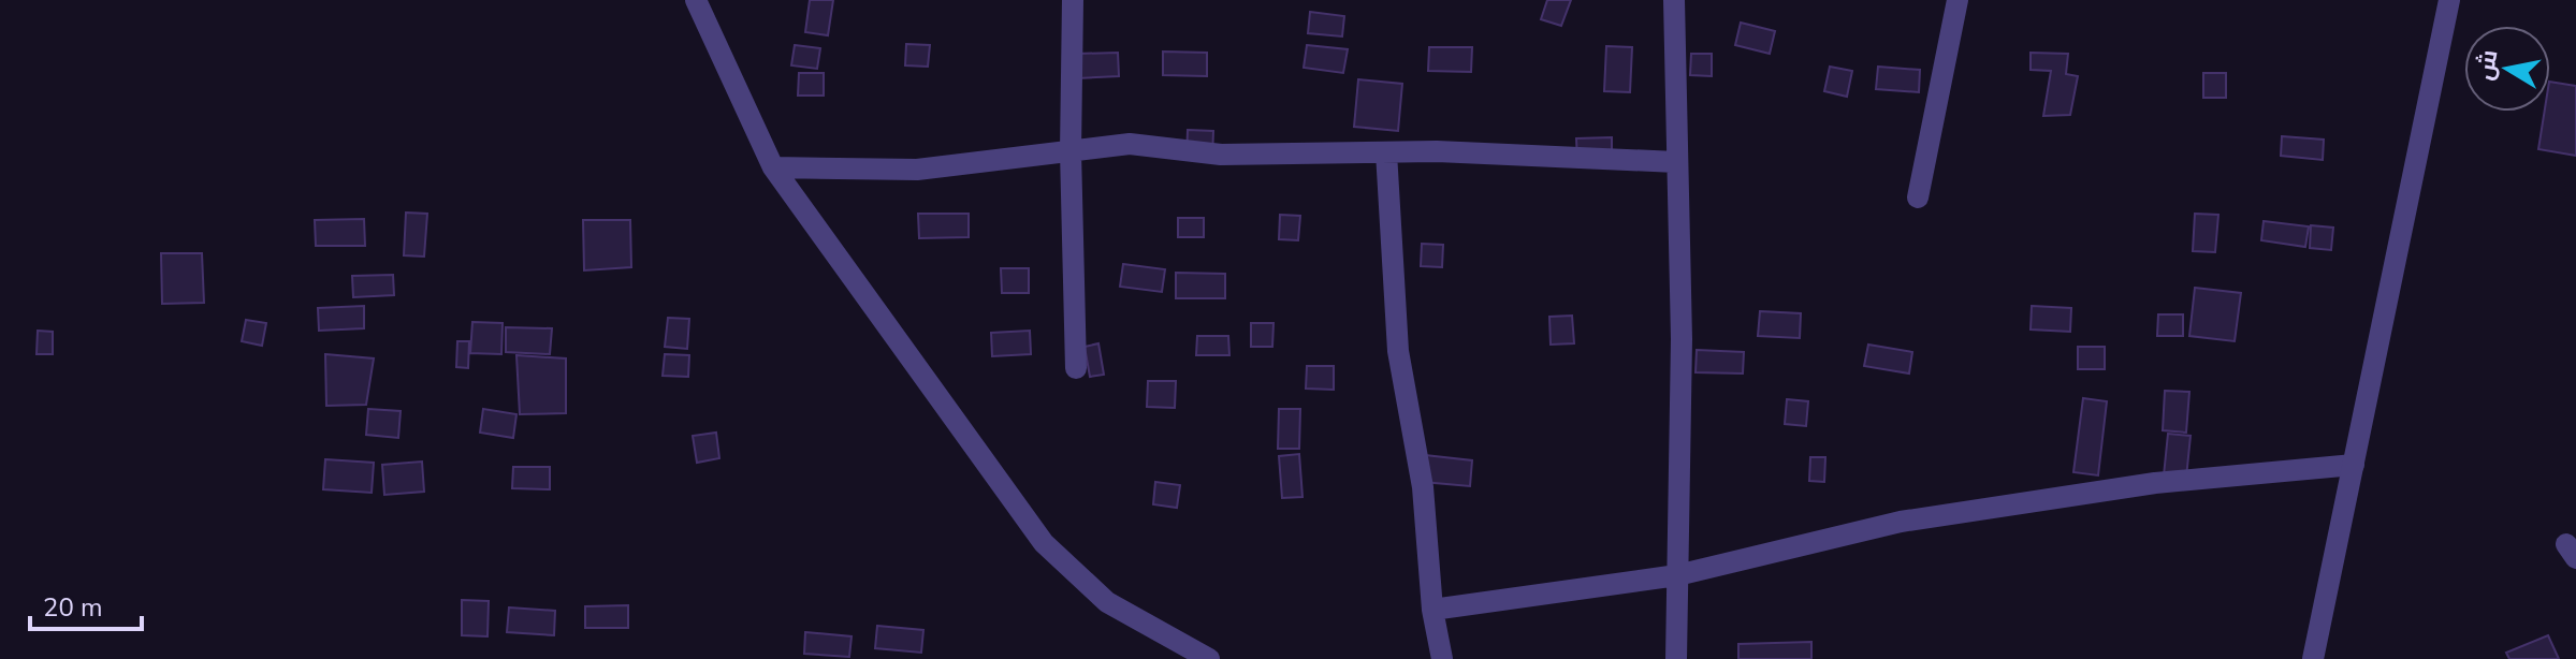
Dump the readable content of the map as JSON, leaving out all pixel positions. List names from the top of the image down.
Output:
{
  "scale_bar": "20 m",
  "north": "left"
}
